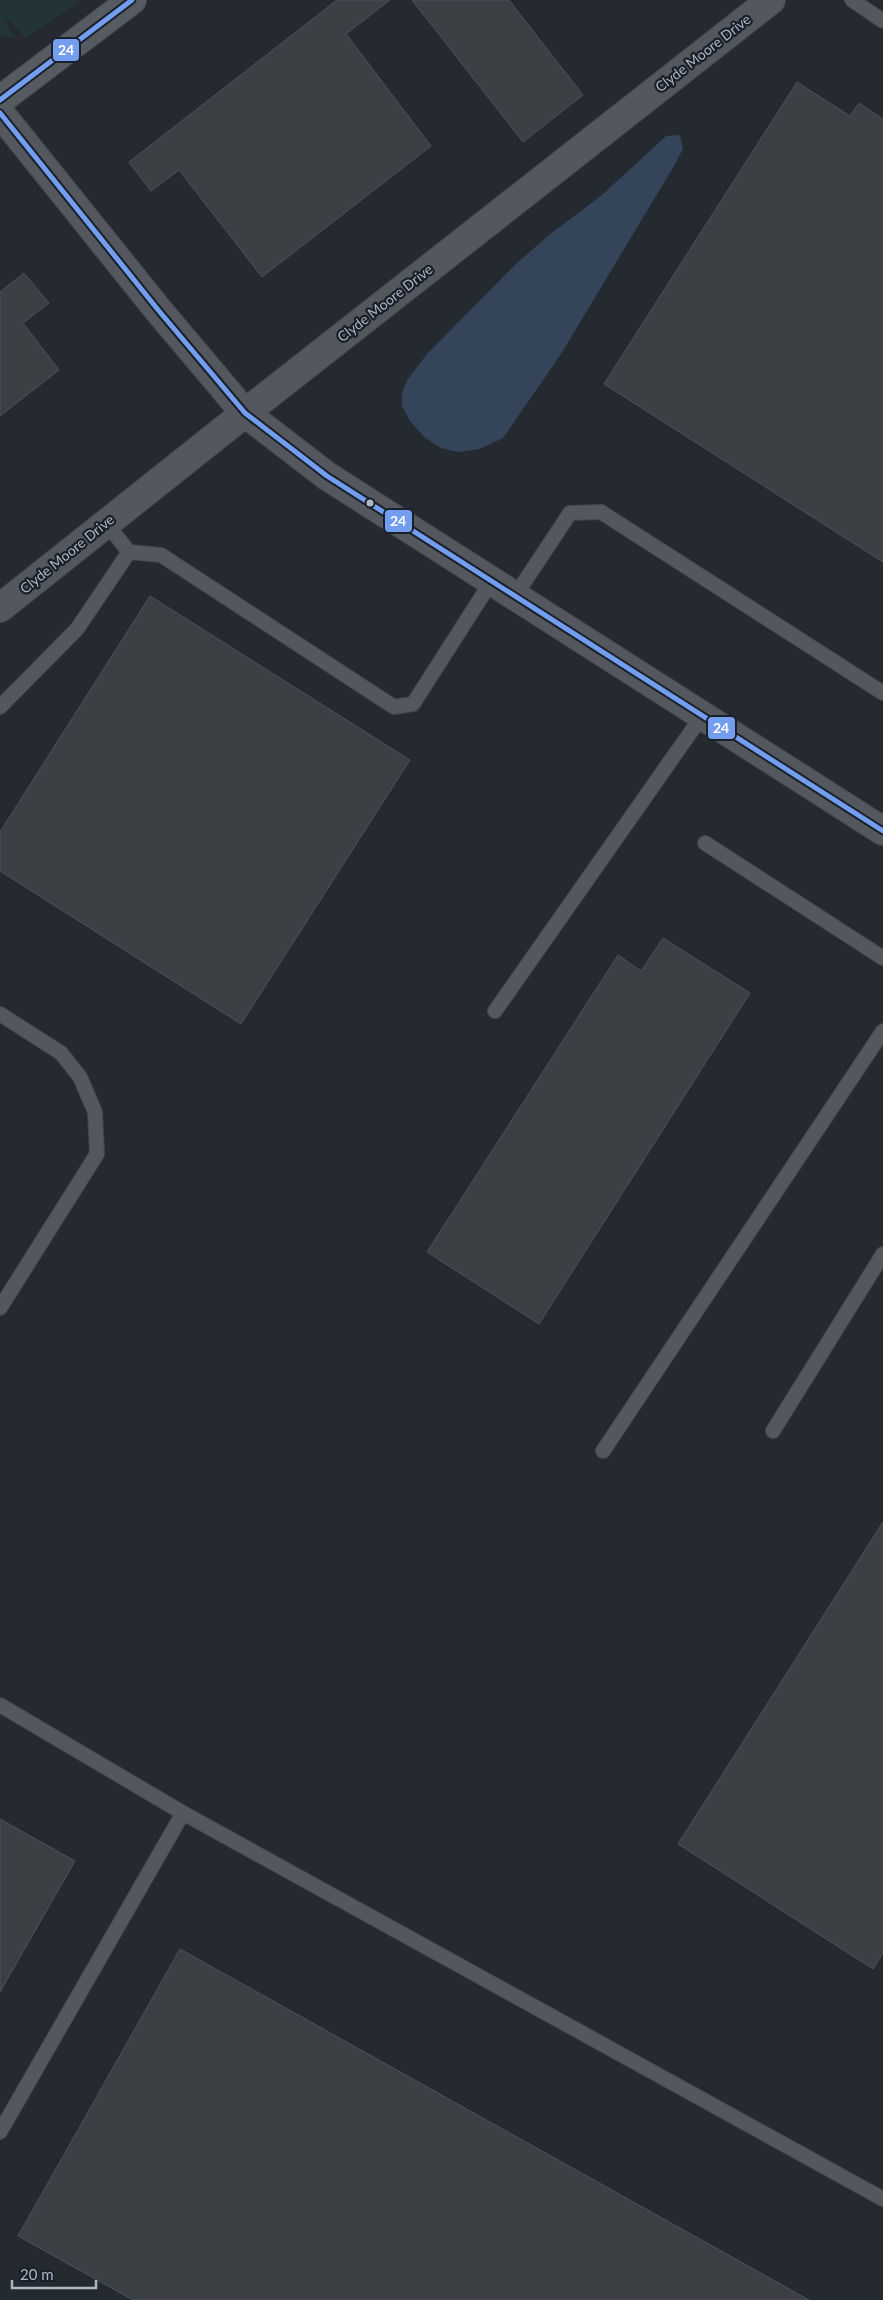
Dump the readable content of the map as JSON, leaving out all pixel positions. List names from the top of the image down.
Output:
{
  "streets": {
    "street": ["Clyde Moore Drive"]
  },
  "lines": ["transit line 24"],
  "scale_bar": "20 m"
}
